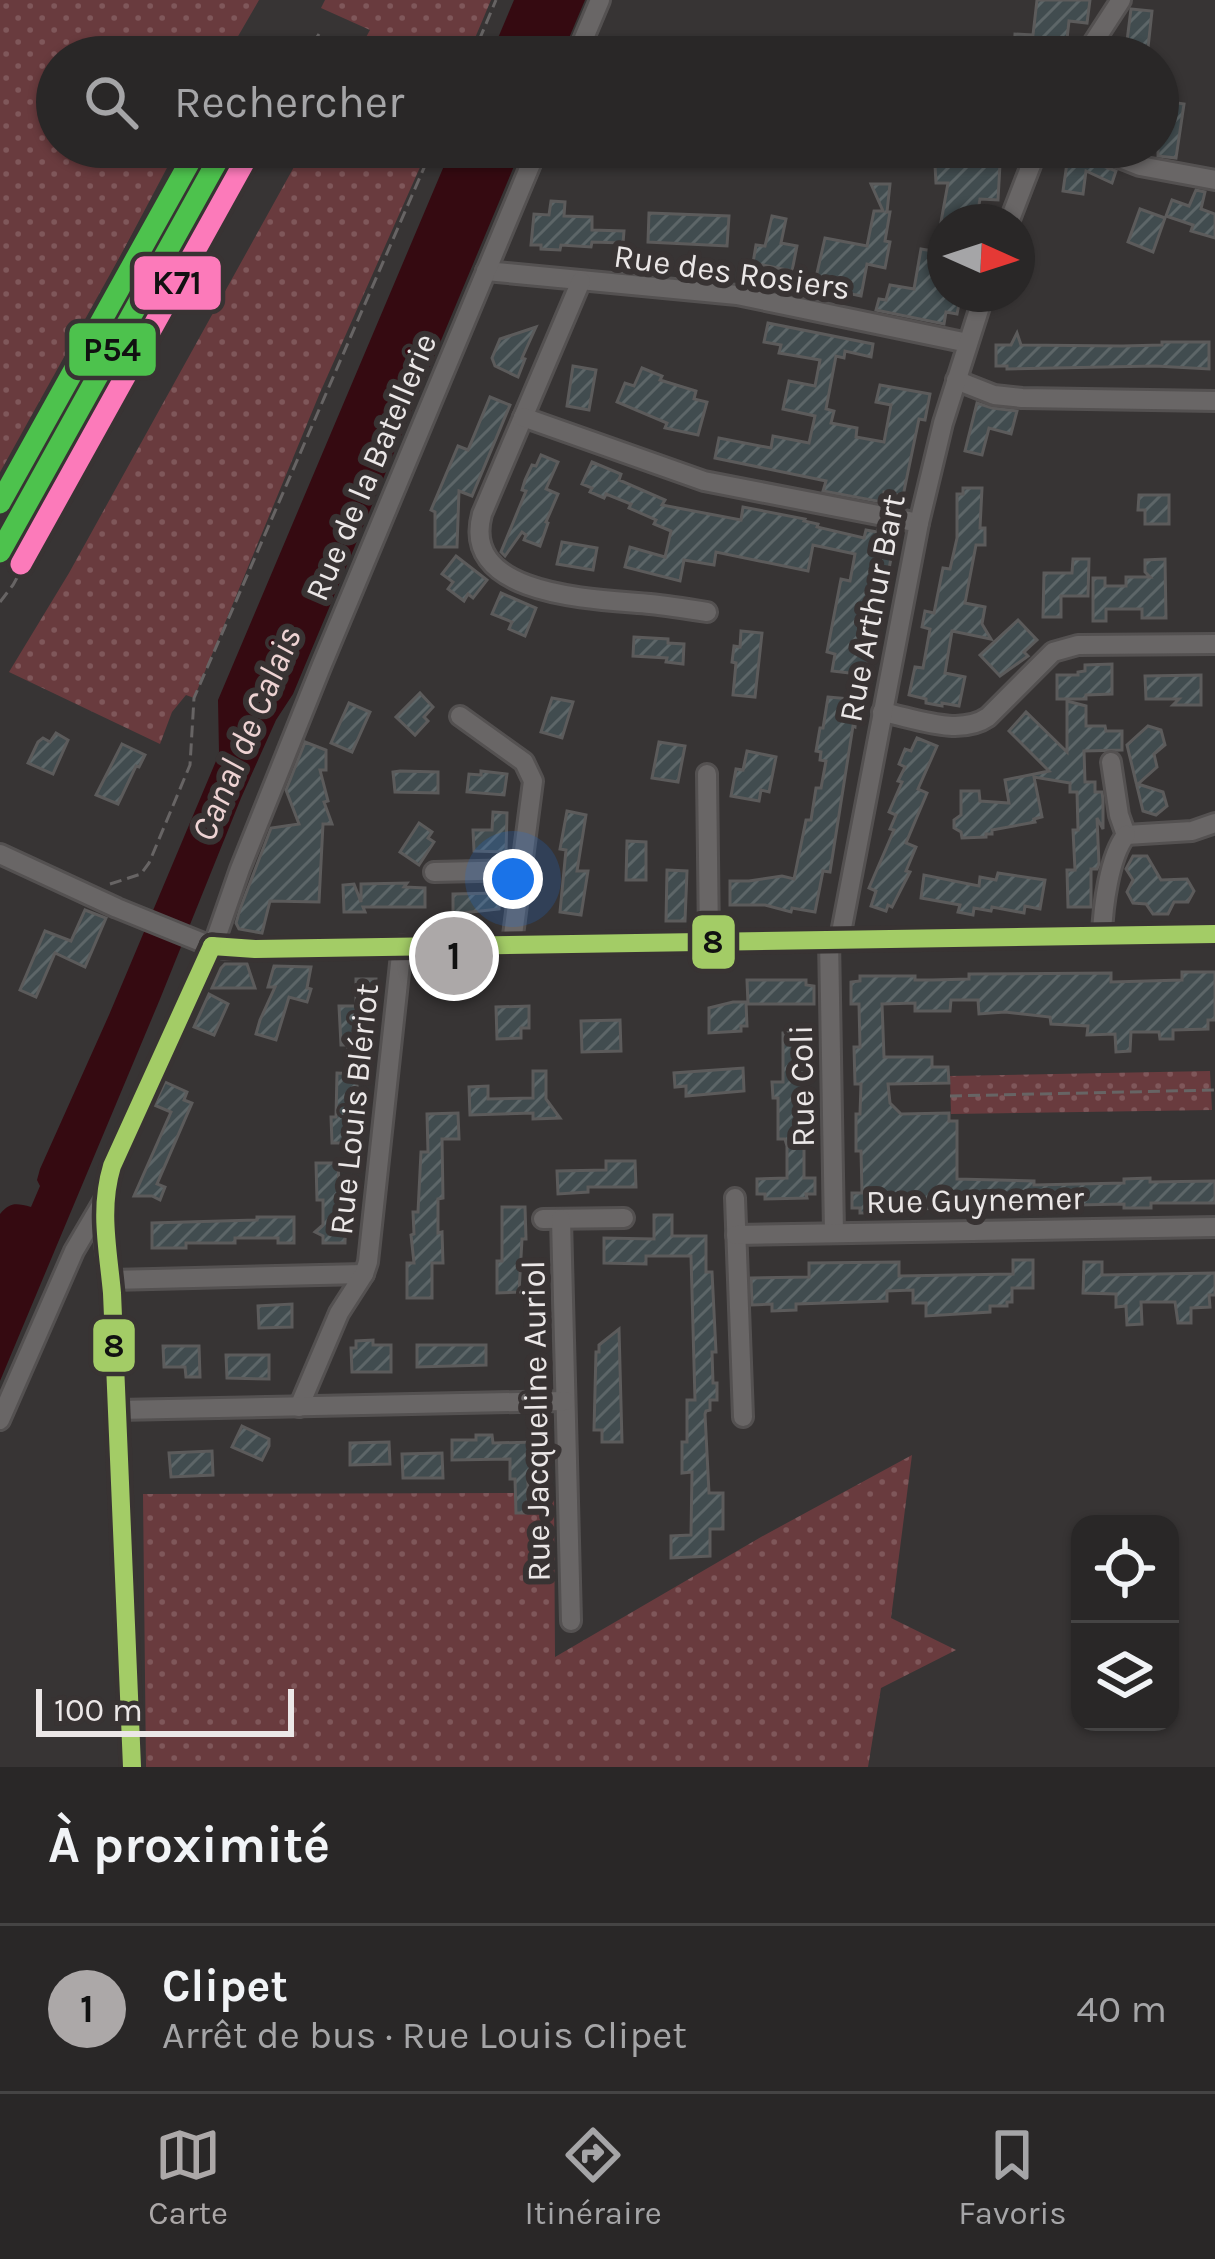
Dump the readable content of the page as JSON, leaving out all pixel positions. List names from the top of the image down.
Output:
{
  "streets": {
    "street": [
      "Rue des Rosiers",
      "Rue de la Batellerie",
      "Rue Arthur Bart",
      "Rue Coli",
      "Rue Louis Blériot",
      "Rue Guynemer",
      "Rue Jacqueline Auriol"
    ]
  },
  "crossings": [
    ["Rue des Rosiers", "Rue de la Batellerie"],
    ["Rue des Rosiers", "Rue Arthur Bart"],
    ["Rue Arthur Bart", "Rue Coli"],
    ["Rue Coli", "Rue Guynemer"]
  ],
  "water": ["Canal de Calais"],
  "lines": ["transit line P54", "transit line K71", "transit line 8"],
  "scale_bar": "100 m",
  "north": "right",
  "page": {
    "search": "Rechercher",
    "pins": "1",
    "scale": "100 m",
    "heading": "À proximité",
    "list": [
      {
        "mark": "1",
        "name": "Clipet",
        "note": "Arrêt de bus · Rue Louis Clipet",
        "value": "40 m"
      }
    ],
    "nav": ["Carte", "Itinéraire", "Favoris"]
  }
}
